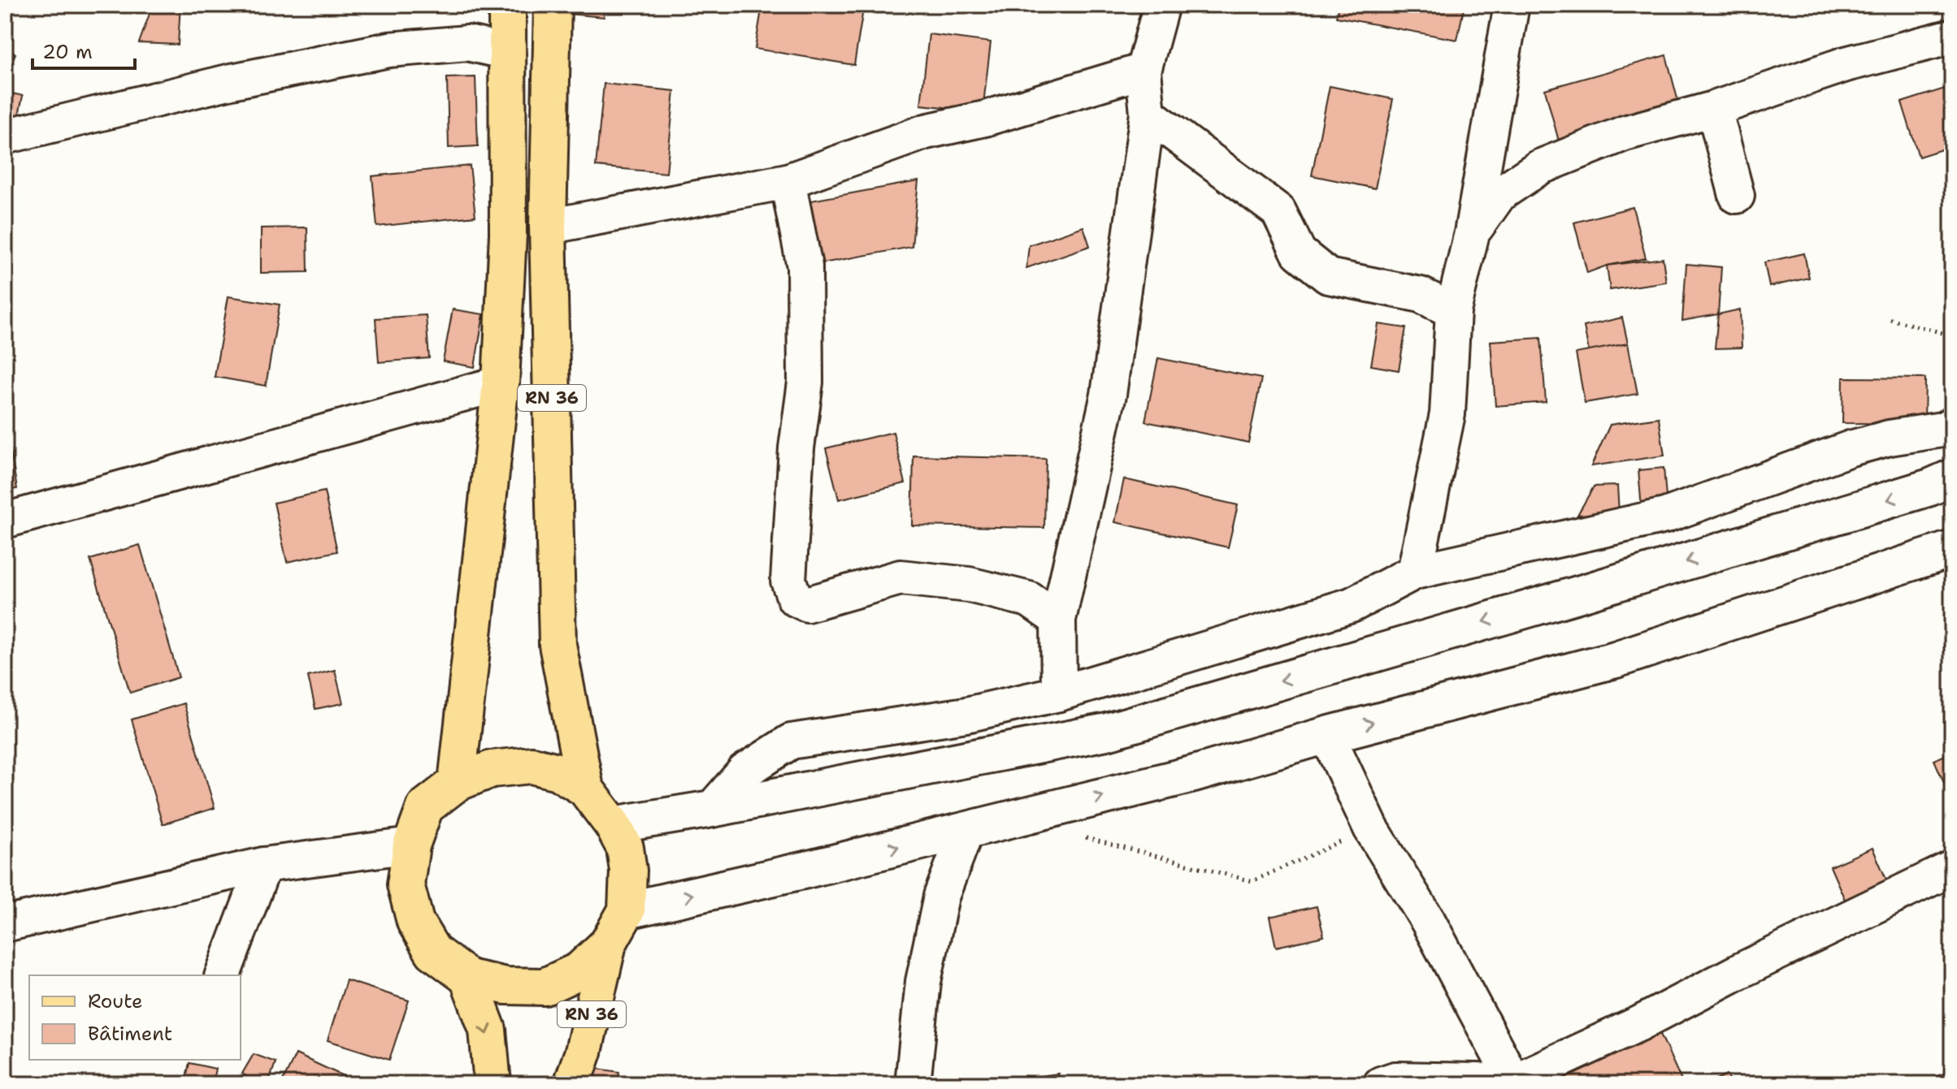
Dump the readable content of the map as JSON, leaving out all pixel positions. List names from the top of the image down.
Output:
{
  "streets": {
    "main road": ["RN 36"]
  },
  "legend": ["Route", "Bâtiment"],
  "scale_bar": "20 m"
}
